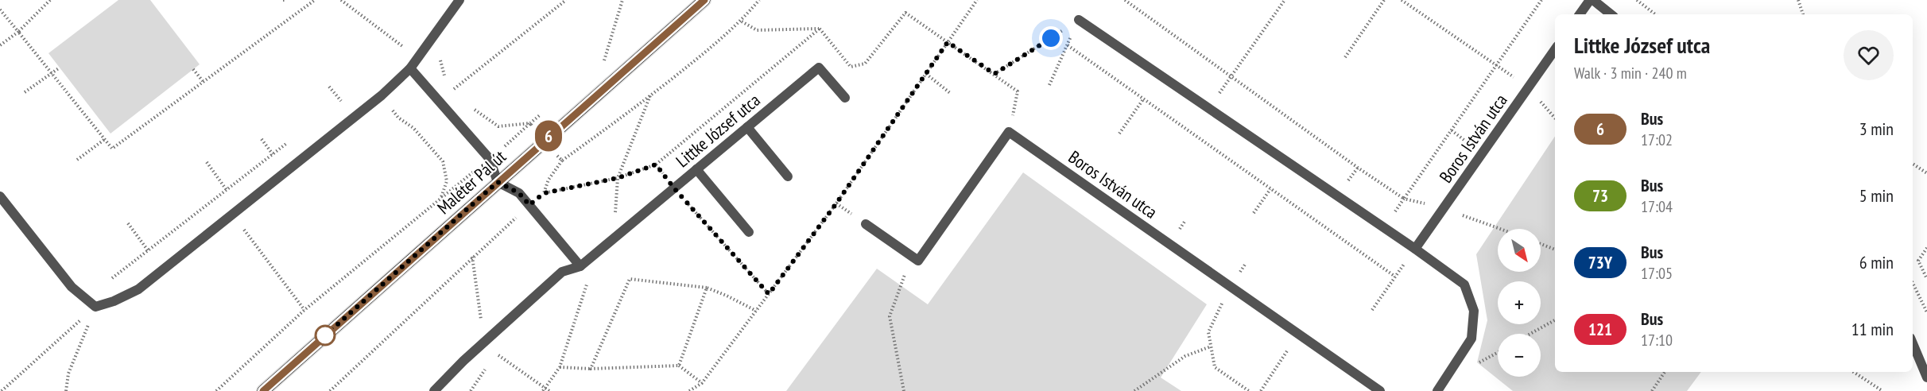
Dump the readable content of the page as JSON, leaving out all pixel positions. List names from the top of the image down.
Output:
{
  "streets": {
    "main road": ["Maléter Pál út"],
    "street": ["Littke József utca", "Boros István utca"]
  },
  "lines": ["bus line 6"],
  "north": "bottom right",
  "page": {
    "on_map": "6",
    "heading": ["Littke József utca", "Walk · 3 min · 240 m"],
    "list": [
      {
        "mark": "6",
        "name": "Bus",
        "note": "17:02",
        "value": "3 min"
      },
      {
        "mark": "73",
        "name": "Bus",
        "note": "17:04",
        "value": "5 min"
      },
      {
        "mark": "73Y",
        "name": "Bus",
        "note": "17:05",
        "value": "6 min"
      },
      {
        "mark": "121",
        "name": "Bus",
        "note": "17:10",
        "value": "11 min"
      }
    ],
    "map_buttons": ["+", "−"]
  }
}
